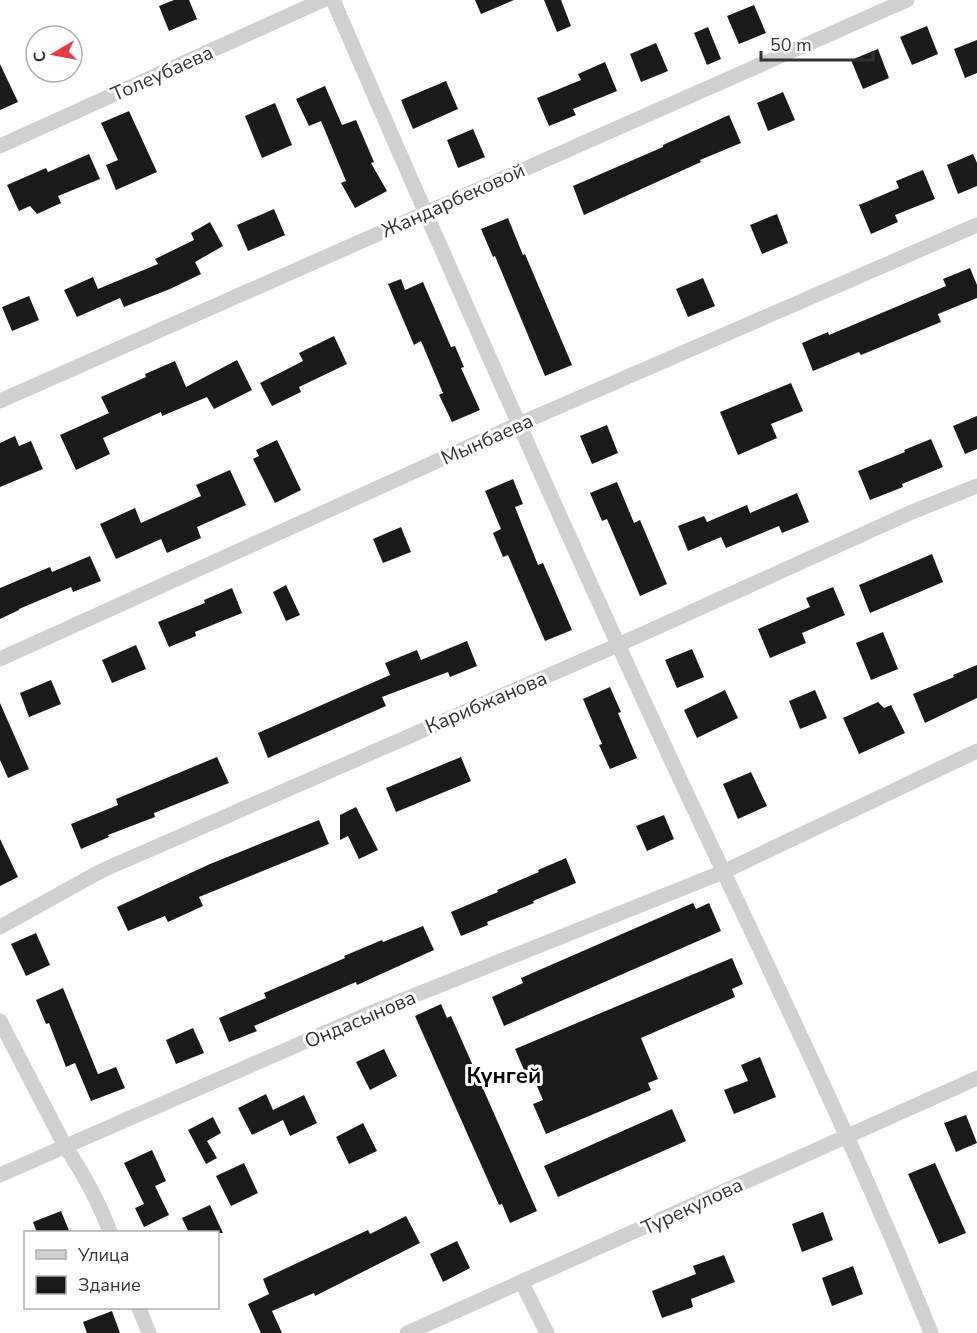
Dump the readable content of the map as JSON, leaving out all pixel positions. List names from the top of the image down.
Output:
{
  "streets": {
    "street": [
      "Толеубаева",
      "Жандарбековой",
      "Мынбаева",
      "Карибжанова",
      "Ондасынова",
      "Турекулова"
    ]
  },
  "districts": ["Күнгей"],
  "legend": ["Улица", "Здание"],
  "scale_bar": "50 m",
  "north": "left"
}
